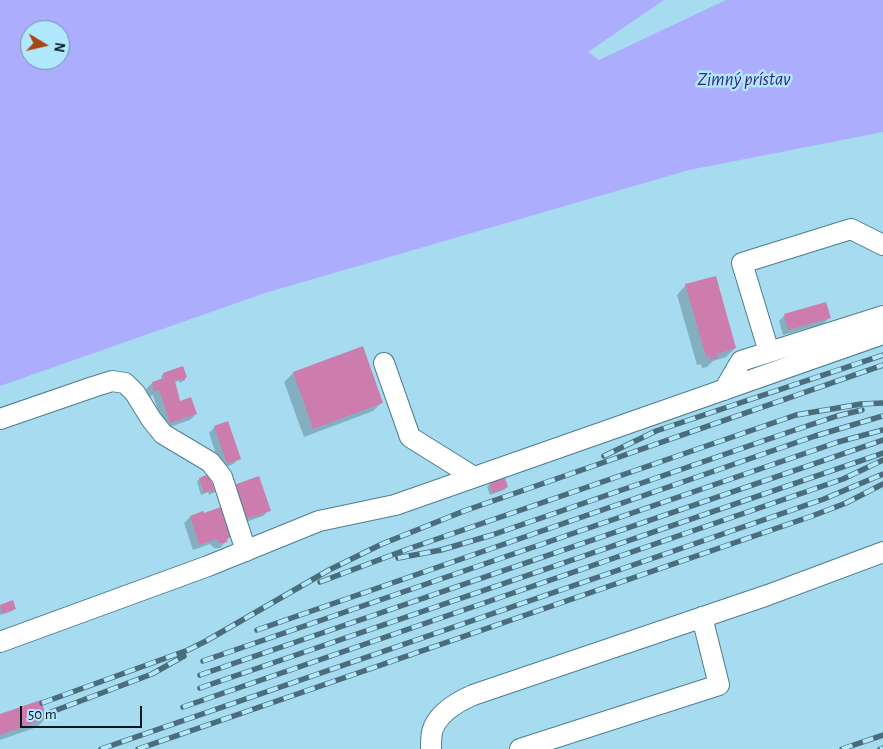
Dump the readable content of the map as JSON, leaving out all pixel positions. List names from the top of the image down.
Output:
{
  "water": ["Zimný prístav"],
  "scale_bar": "50 m",
  "north": "right"
}
